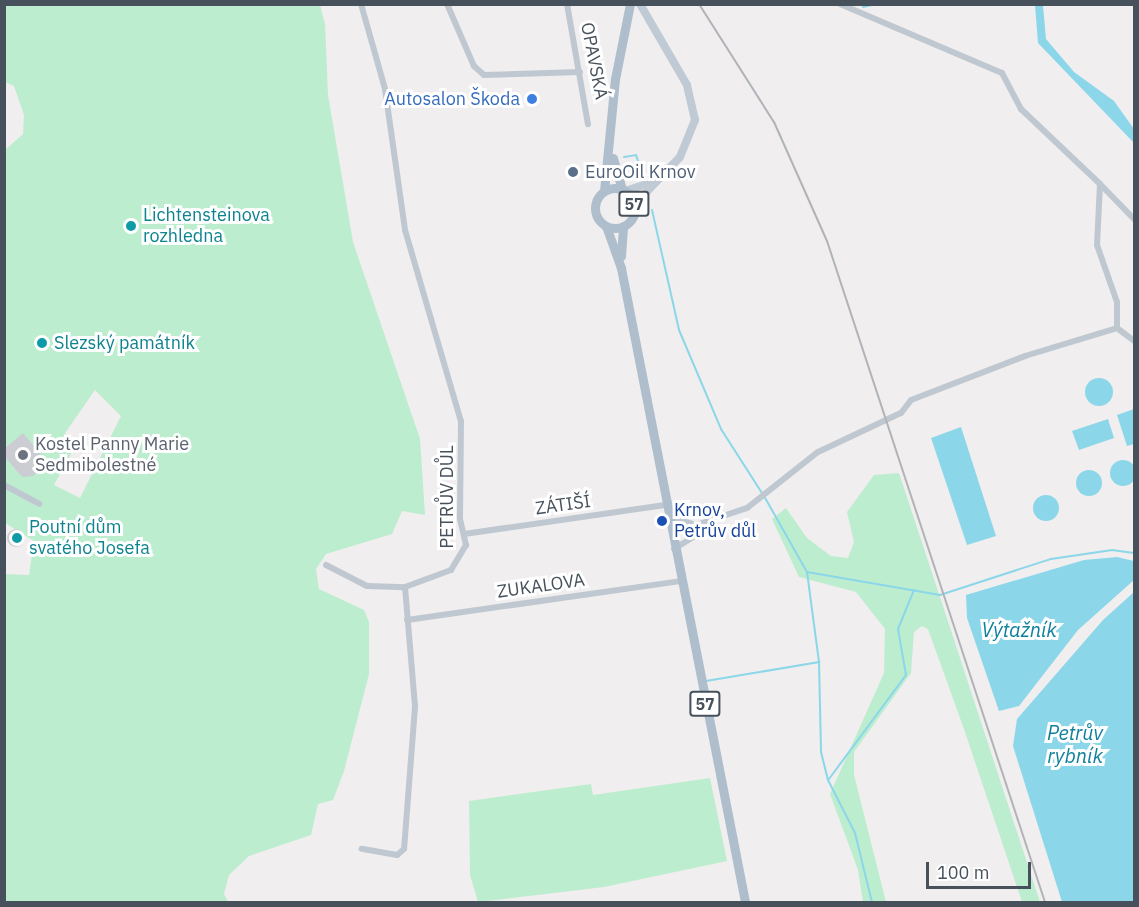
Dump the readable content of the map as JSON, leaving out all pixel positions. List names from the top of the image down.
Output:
{
  "streets": {
    "main road": ["57"],
    "street": [
      "OPAVSKÁ",
      "PETRŮV DŮL",
      "ZÁTIŠÍ",
      "ZUKALOVA"
    ]
  },
  "crossings": [
    ["57", "ZÁTIŠÍ"],
    ["57", "ZUKALOVA"],
    ["PETRŮV DŮL", "ZÁTIŠÍ"]
  ],
  "water": ["Výtažník", "Petrův rybník"],
  "places": [
    "Autosalon Škoda",
    "EuroOil Krnov",
    "Lichtensteinova rozhledna",
    "Slezský památník",
    "Kostel Panny Marie Sedmibolestné",
    "Krnov, Petrův důl",
    "Poutní dům svatého Josefa"
  ],
  "scale_bar": "100 m"
}
